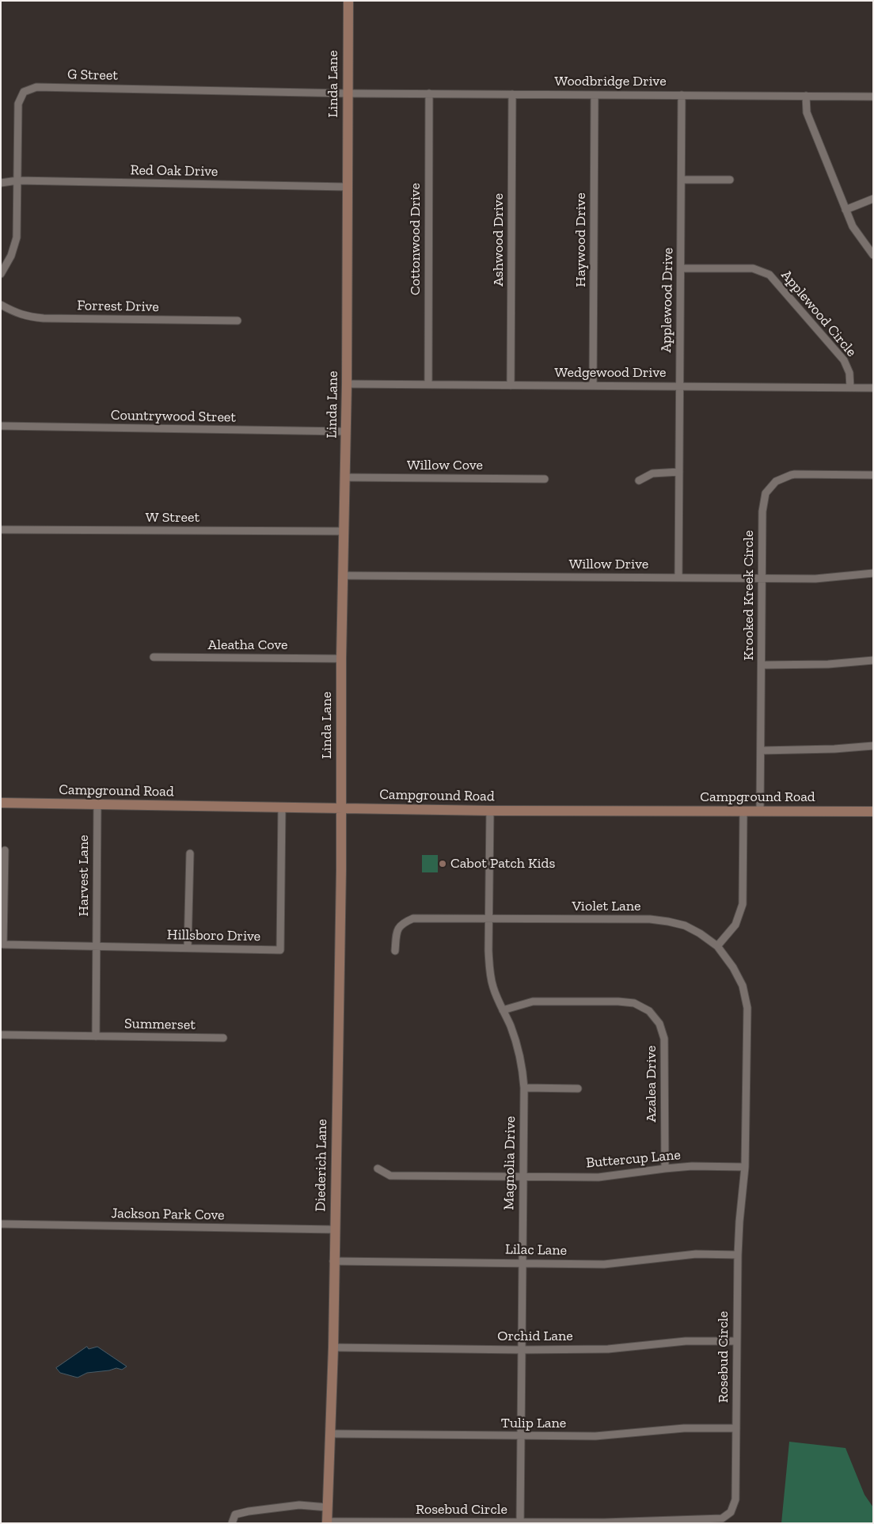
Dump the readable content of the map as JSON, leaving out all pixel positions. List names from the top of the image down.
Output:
{
  "streets": {
    "street": [
      "G Street",
      "Woodbridge Drive",
      "Linda Lane",
      "Red Oak Drive",
      "Cottonwood Drive",
      "Ashwood Drive",
      "Haywood Drive",
      "Applewood Drive",
      "Forrest Drive",
      "Applewood Circle",
      "Wedgewood Drive",
      "Countrywood Street",
      "Willow Cove",
      "W Street",
      "Willow Drive",
      "Krooked Kreek Circle",
      "Aleatha Cove",
      "Campground Road",
      "Harvest Lane",
      "Violet Lane",
      "Hillsboro Drive",
      "Summerset",
      "Azalea Drive",
      "Buttercup Lane",
      "Magnolia Drive",
      "Diederich Lane",
      "Jackson Park Cove",
      "Lilac Lane",
      "Orchid Lane",
      "Rosebud Circle",
      "Tulip Lane"
    ]
  },
  "crossings": [
    ["G Street", "Woodbridge Drive"],
    ["G Street", "Linda Lane"],
    ["G Street", "Red Oak Drive"],
    ["Woodbridge Drive", "Linda Lane"],
    ["Woodbridge Drive", "Cottonwood Drive"],
    ["Woodbridge Drive", "Ashwood Drive"],
    ["Woodbridge Drive", "Haywood Drive"],
    ["Woodbridge Drive", "Applewood Drive"],
    ["Linda Lane", "Red Oak Drive"],
    ["Linda Lane", "Wedgewood Drive"],
    ["Linda Lane", "Countrywood Street"],
    ["Linda Lane", "Willow Cove"],
    ["Linda Lane", "W Street"],
    ["Linda Lane", "Willow Drive"],
    ["Linda Lane", "Aleatha Cove"],
    ["Linda Lane", "Campground Road"],
    ["Linda Lane", "Diederich Lane"],
    ["Cottonwood Drive", "Wedgewood Drive"],
    ["Ashwood Drive", "Wedgewood Drive"],
    ["Haywood Drive", "Wedgewood Drive"],
    ["Applewood Drive", "Applewood Circle"],
    ["Applewood Drive", "Wedgewood Drive"],
    ["Applewood Drive", "Willow Drive"],
    ["Applewood Circle", "Wedgewood Drive"],
    ["Willow Drive", "Krooked Kreek Circle"],
    ["Krooked Kreek Circle", "Campground Road"],
    ["Campground Road", "Harvest Lane"],
    ["Campground Road", "Hillsboro Drive"],
    ["Campground Road", "Magnolia Drive"],
    ["Campground Road", "Diederich Lane"],
    ["Harvest Lane", "Hillsboro Drive"],
    ["Violet Lane", "Magnolia Drive"],
    ["Violet Lane", "Rosebud Circle"],
    ["Azalea Drive", "Buttercup Lane"],
    ["Azalea Drive", "Magnolia Drive"],
    ["Buttercup Lane", "Magnolia Drive"],
    ["Buttercup Lane", "Rosebud Circle"],
    ["Magnolia Drive", "Lilac Lane"],
    ["Magnolia Drive", "Orchid Lane"],
    ["Magnolia Drive", "Rosebud Circle"],
    ["Magnolia Drive", "Tulip Lane"],
    ["Diederich Lane", "Jackson Park Cove"],
    ["Diederich Lane", "Lilac Lane"],
    ["Diederich Lane", "Orchid Lane"],
    ["Diederich Lane", "Rosebud Circle"],
    ["Diederich Lane", "Tulip Lane"],
    ["Lilac Lane", "Rosebud Circle"],
    ["Orchid Lane", "Rosebud Circle"],
    ["Rosebud Circle", "Tulip Lane"]
  ],
  "places": ["Cabot Patch Kids"]
}
